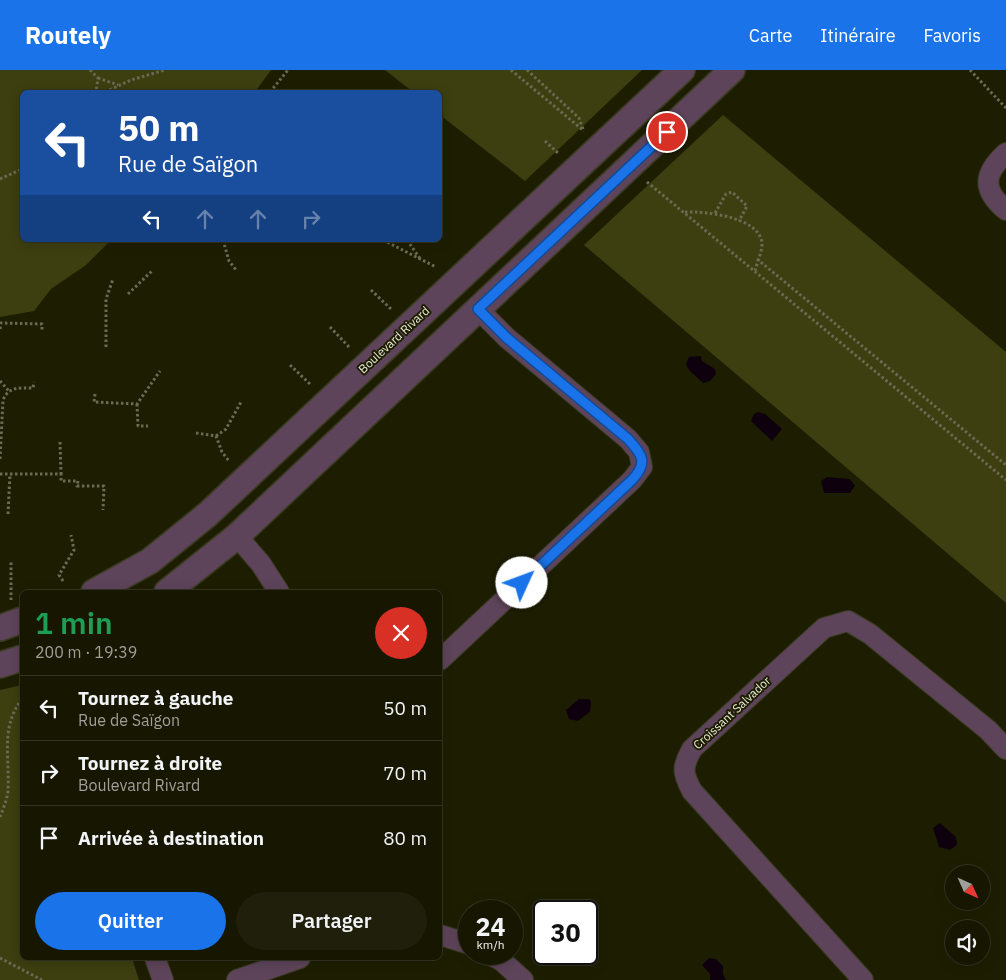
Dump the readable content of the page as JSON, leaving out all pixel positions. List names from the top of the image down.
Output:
{
  "streets": {
    "street": ["Boulevard Rivard", "Croissant Salvador"]
  },
  "north": "bottom right",
  "page": {
    "header": "Routely",
    "nav": ["Carte", "Itinéraire", "Favoris"],
    "turn": ["50 m", "Rue de Saïgon"],
    "heading": ["1 min", "200 m · 19:39"],
    "list": [
      {
        "name": "Tournez à gauche",
        "note": "Rue de Saïgon",
        "value": "50 m"
      },
      {
        "name": "Tournez à droite",
        "note": "Boulevard Rivard",
        "value": "70 m"
      },
      {
        "name": "Arrivée à destination",
        "value": "80 m"
      }
    ],
    "buttons": ["Quitter", "Partager"],
    "speed": "24 km/h",
    "limit": "30"
  }
}
